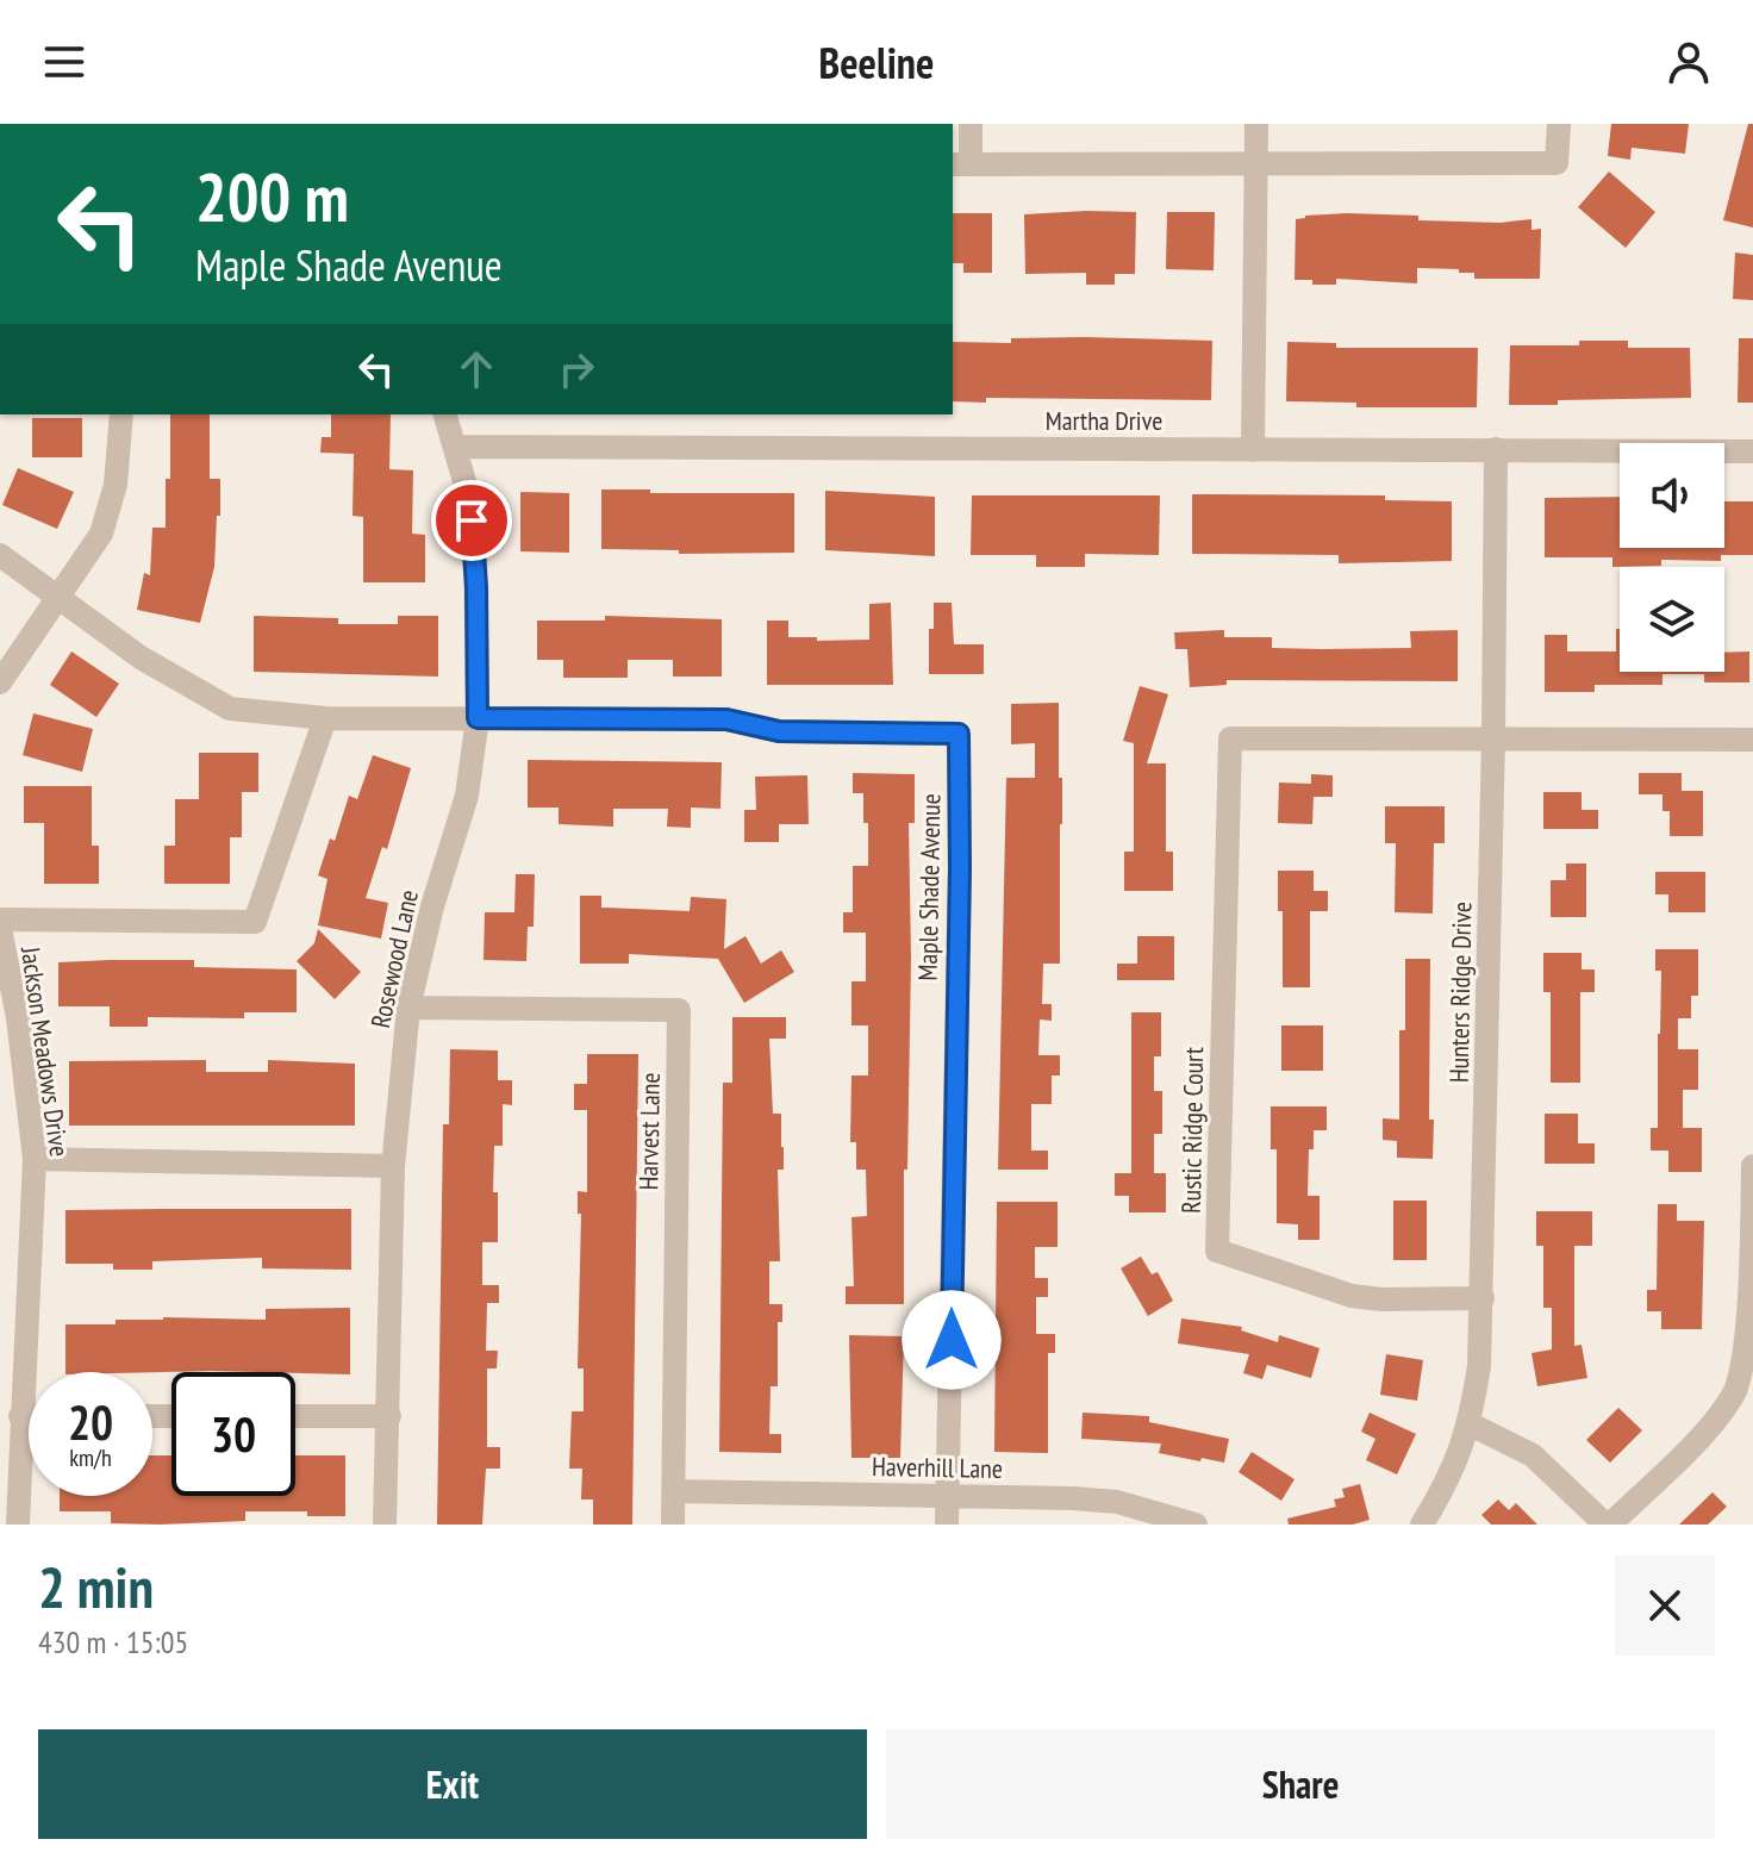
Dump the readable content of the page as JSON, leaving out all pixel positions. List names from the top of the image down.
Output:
{
  "streets": {
    "street": [
      "Martha Drive",
      "Maple Shade Avenue",
      "Rosewood Lane",
      "Hunters Ridge Drive",
      "Jackson Meadows Drive",
      "Rustic Ridge Court",
      "Harvest Lane",
      "Haverhill Lane"
    ]
  },
  "crossings": [
    ["Martha Drive", "Rosewood Lane"],
    ["Martha Drive", "Hunters Ridge Drive"],
    ["Maple Shade Avenue", "Rosewood Lane"],
    ["Maple Shade Avenue", "Haverhill Lane"],
    ["Rosewood Lane", "Harvest Lane"],
    ["Hunters Ridge Drive", "Rustic Ridge Court"],
    ["Harvest Lane", "Haverhill Lane"]
  ],
  "page": {
    "header": "Beeline",
    "turn": ["200 m", "Maple Shade Avenue"],
    "speed": "20 km/h",
    "limit": "30",
    "heading": ["2 min", "430 m · 15:05"],
    "buttons": ["Exit", "Share"]
  }
}
